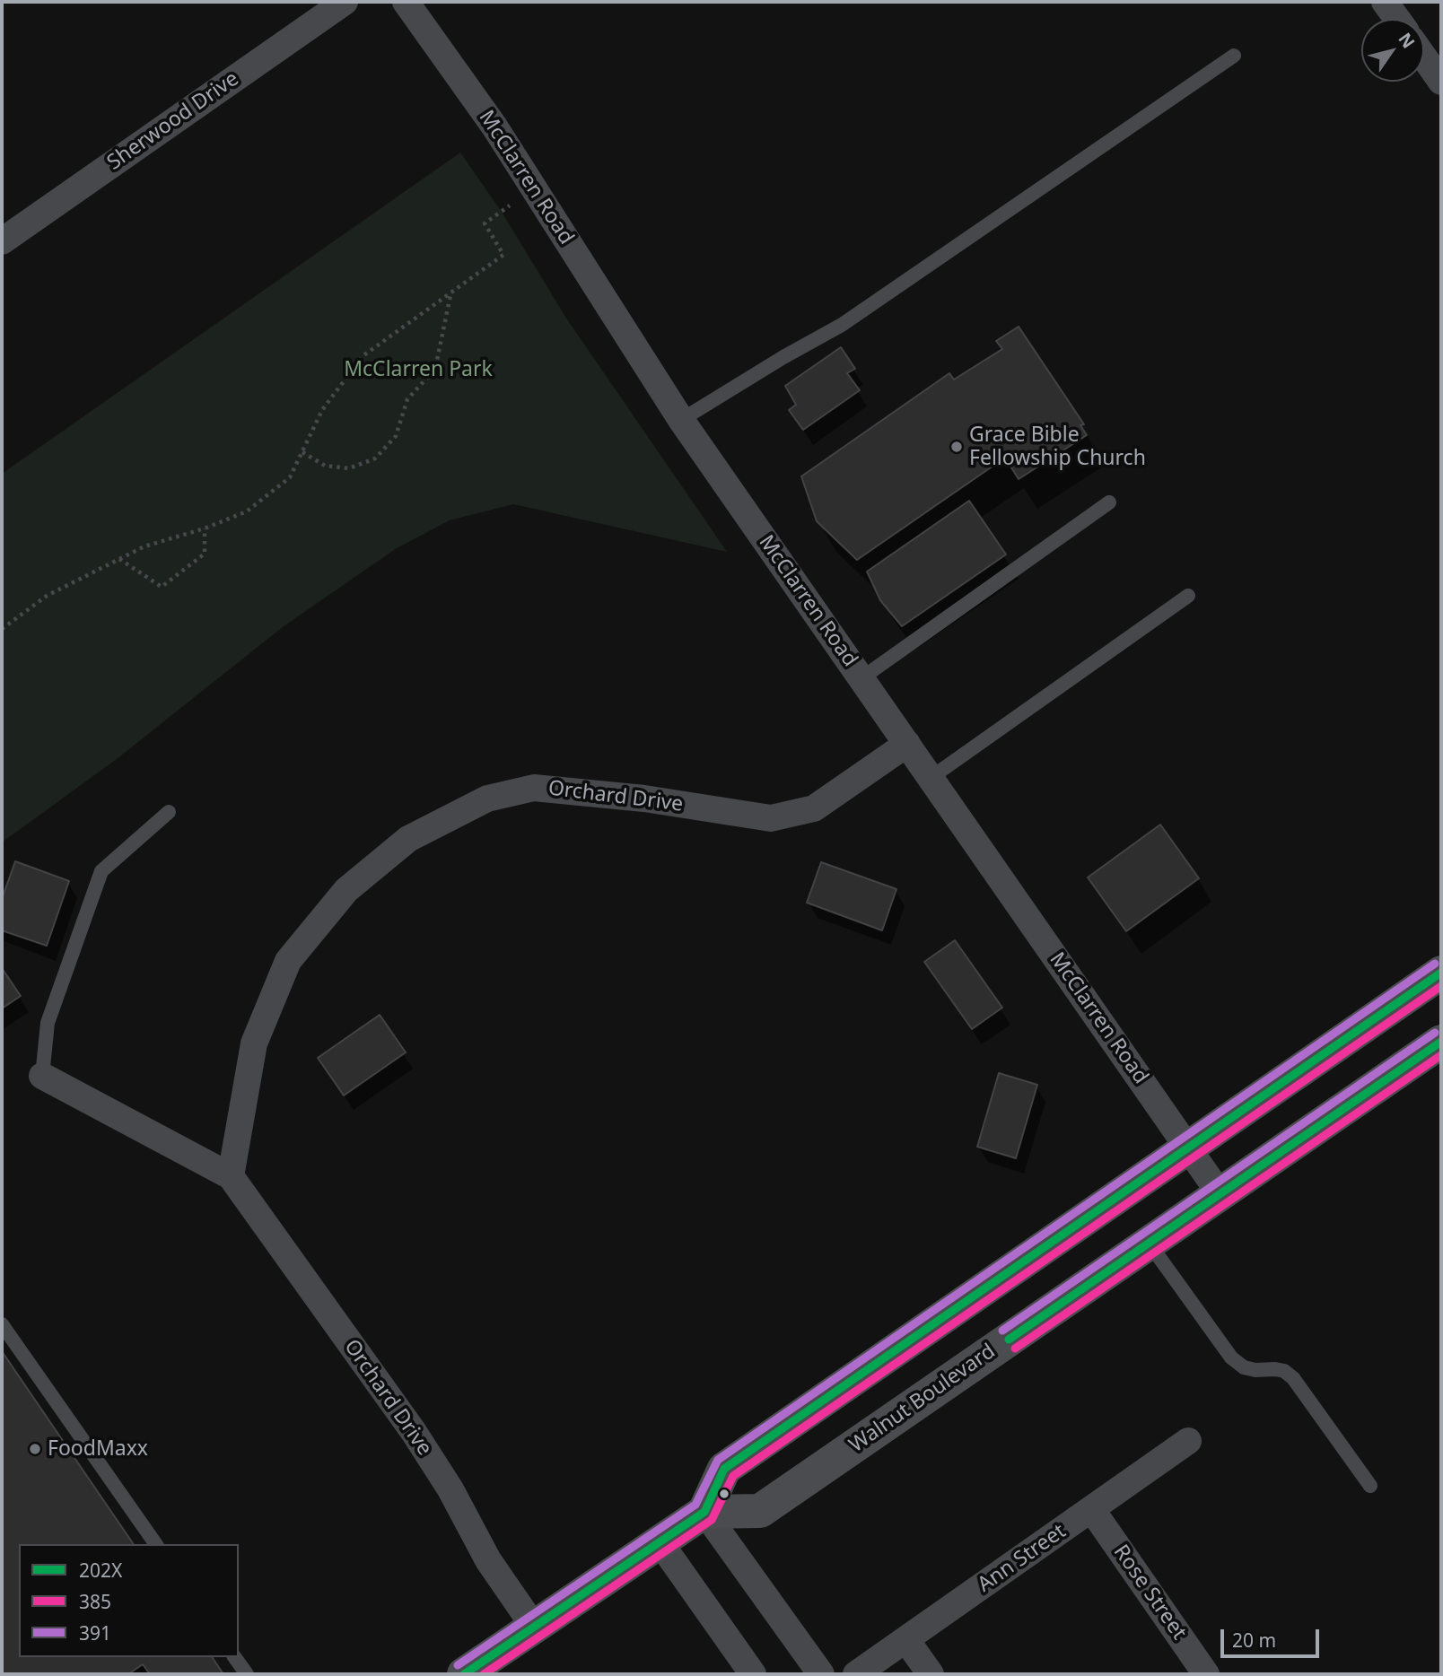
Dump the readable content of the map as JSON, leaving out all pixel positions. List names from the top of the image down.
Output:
{
  "streets": {
    "street": [
      "Sherwood Drive",
      "McClarren Road",
      "Orchard Drive",
      "Walnut Boulevard",
      "Ann Street",
      "Rose Street"
    ]
  },
  "crossings": [
    ["McClarren Road", "Orchard Drive"],
    ["McClarren Road", "Walnut Boulevard"],
    ["Ann Street", "Rose Street"]
  ],
  "parks": ["McClarren Park"],
  "places": ["Grace Bible Fellowship Church", "FoodMaxx"],
  "lines": ["transit line 391", "transit line 202X", "transit line 385"],
  "legend": ["202X", "385", "391"],
  "scale_bar": "20 m",
  "north": "top right"
}
